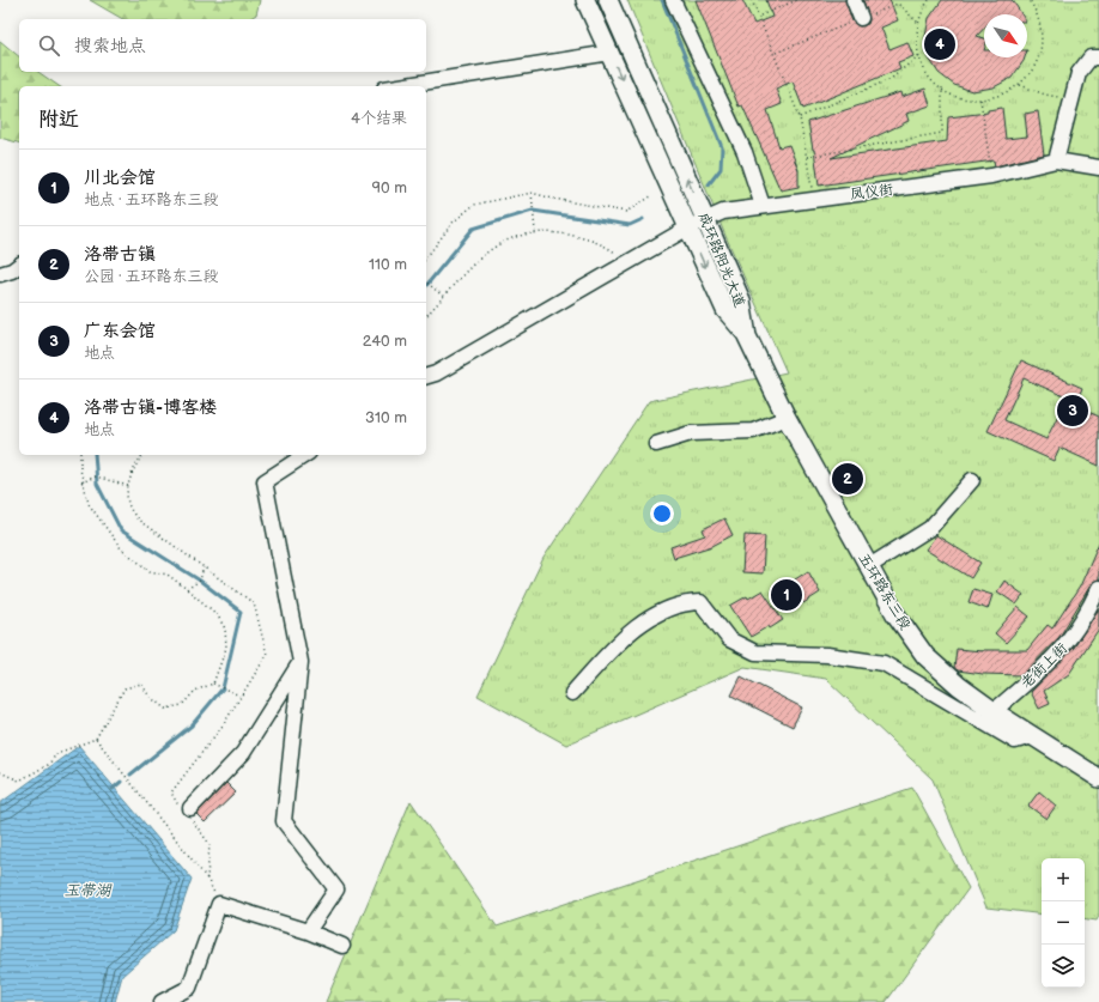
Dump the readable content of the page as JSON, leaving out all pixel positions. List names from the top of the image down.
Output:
{
  "streets": {
    "main road": ["成环路阳光大道", "五环路东三段"],
    "street": ["凤仪街", "老街上街"]
  },
  "crossings": [
    ["凤仪街", "成环路阳光大道"],
    ["成环路阳光大道", "五环路东三段"],
    ["五环路东三段", "老街上街"]
  ],
  "water": ["玉带湖"],
  "north": "bottom right",
  "page": {
    "search": "搜索地点",
    "pins": [
      "4",
      "3",
      "2",
      "1"
    ],
    "heading": ["附近", "4个结果"],
    "list": [
      {
        "mark": "1",
        "name": "川北会馆",
        "note": "地点 · 五环路东三段",
        "value": "90 m"
      },
      {
        "mark": "2",
        "name": "洛带古镇",
        "note": "公园 · 五环路东三段",
        "value": "110 m"
      },
      {
        "mark": "3",
        "name": "广东会馆",
        "note": "地点",
        "value": "240 m"
      },
      {
        "mark": "4",
        "name": "洛带古镇-博客楼",
        "note": "地点",
        "value": "310 m"
      }
    ],
    "map_buttons": ["+", "−"]
  }
}
